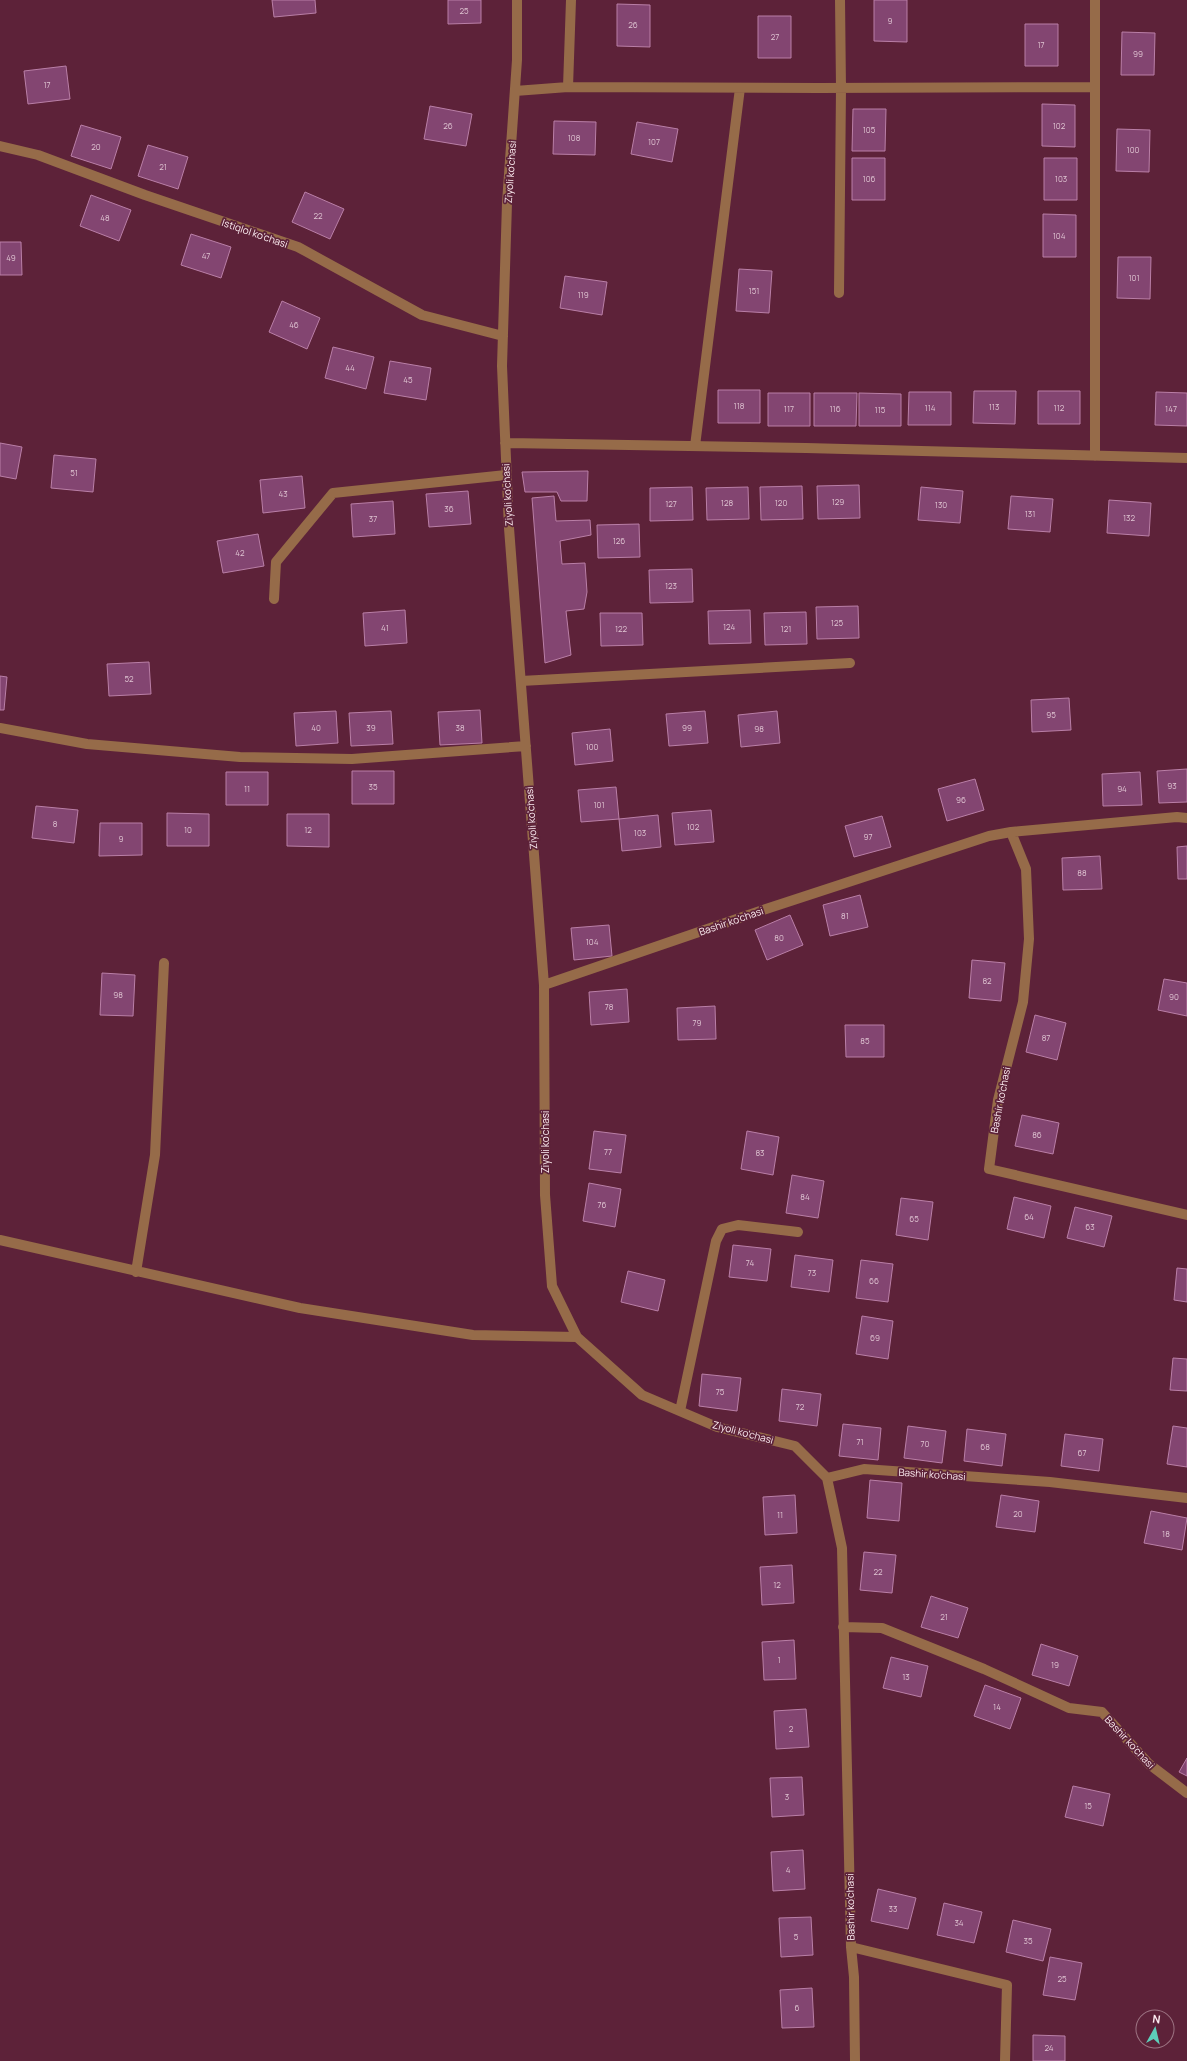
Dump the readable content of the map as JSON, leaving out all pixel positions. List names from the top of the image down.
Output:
{
  "streets": {
    "street": ["Ziyoli ko'chasi", "Istiqlol ko'chasi", "Bashir ko'chasi"]
  },
  "crossings": [
    ["Ziyoli ko'chasi", "Istiqlol ko'chasi"],
    ["Ziyoli ko'chasi", "Bashir ko'chasi"]
  ],
  "house_numbers": [
    "25",
    "9",
    "26",
    "27",
    "17",
    "99",
    "17",
    "26",
    "102",
    "105",
    "108",
    "107",
    "20",
    "100",
    "21",
    "106",
    "103",
    "22",
    "48",
    "104",
    "47",
    "49",
    "101",
    "151",
    "119",
    "46",
    "44",
    "45",
    "118",
    "113",
    "114",
    "112",
    "117",
    "116",
    "147",
    "115",
    "51",
    "43",
    "129",
    "128",
    "120",
    "127",
    "130",
    "36",
    "131",
    "132",
    "37",
    "126",
    "42",
    "123",
    "125",
    "124",
    "41",
    "122",
    "121",
    "52",
    "95",
    "40",
    "39",
    "38",
    "99",
    "98",
    "100",
    "93",
    "35",
    "11",
    "94",
    "96",
    "101",
    "8",
    "102",
    "10",
    "12",
    "103",
    "97",
    "9",
    "88",
    "81",
    "80",
    "104",
    "82",
    "98",
    "90",
    "78",
    "79",
    "87",
    "85",
    "86",
    "77",
    "83",
    "84",
    "76",
    "64",
    "65",
    "63",
    "74",
    "73",
    "66",
    "69",
    "75",
    "72",
    "71",
    "70",
    "68",
    "67",
    "20",
    "11",
    "18",
    "22",
    "12",
    "21",
    "1",
    "19",
    "13",
    "14",
    "2",
    "3",
    "15",
    "4",
    "33",
    "34",
    "5",
    "35",
    "25",
    "6",
    "24"
  ],
  "north": "top"
}
